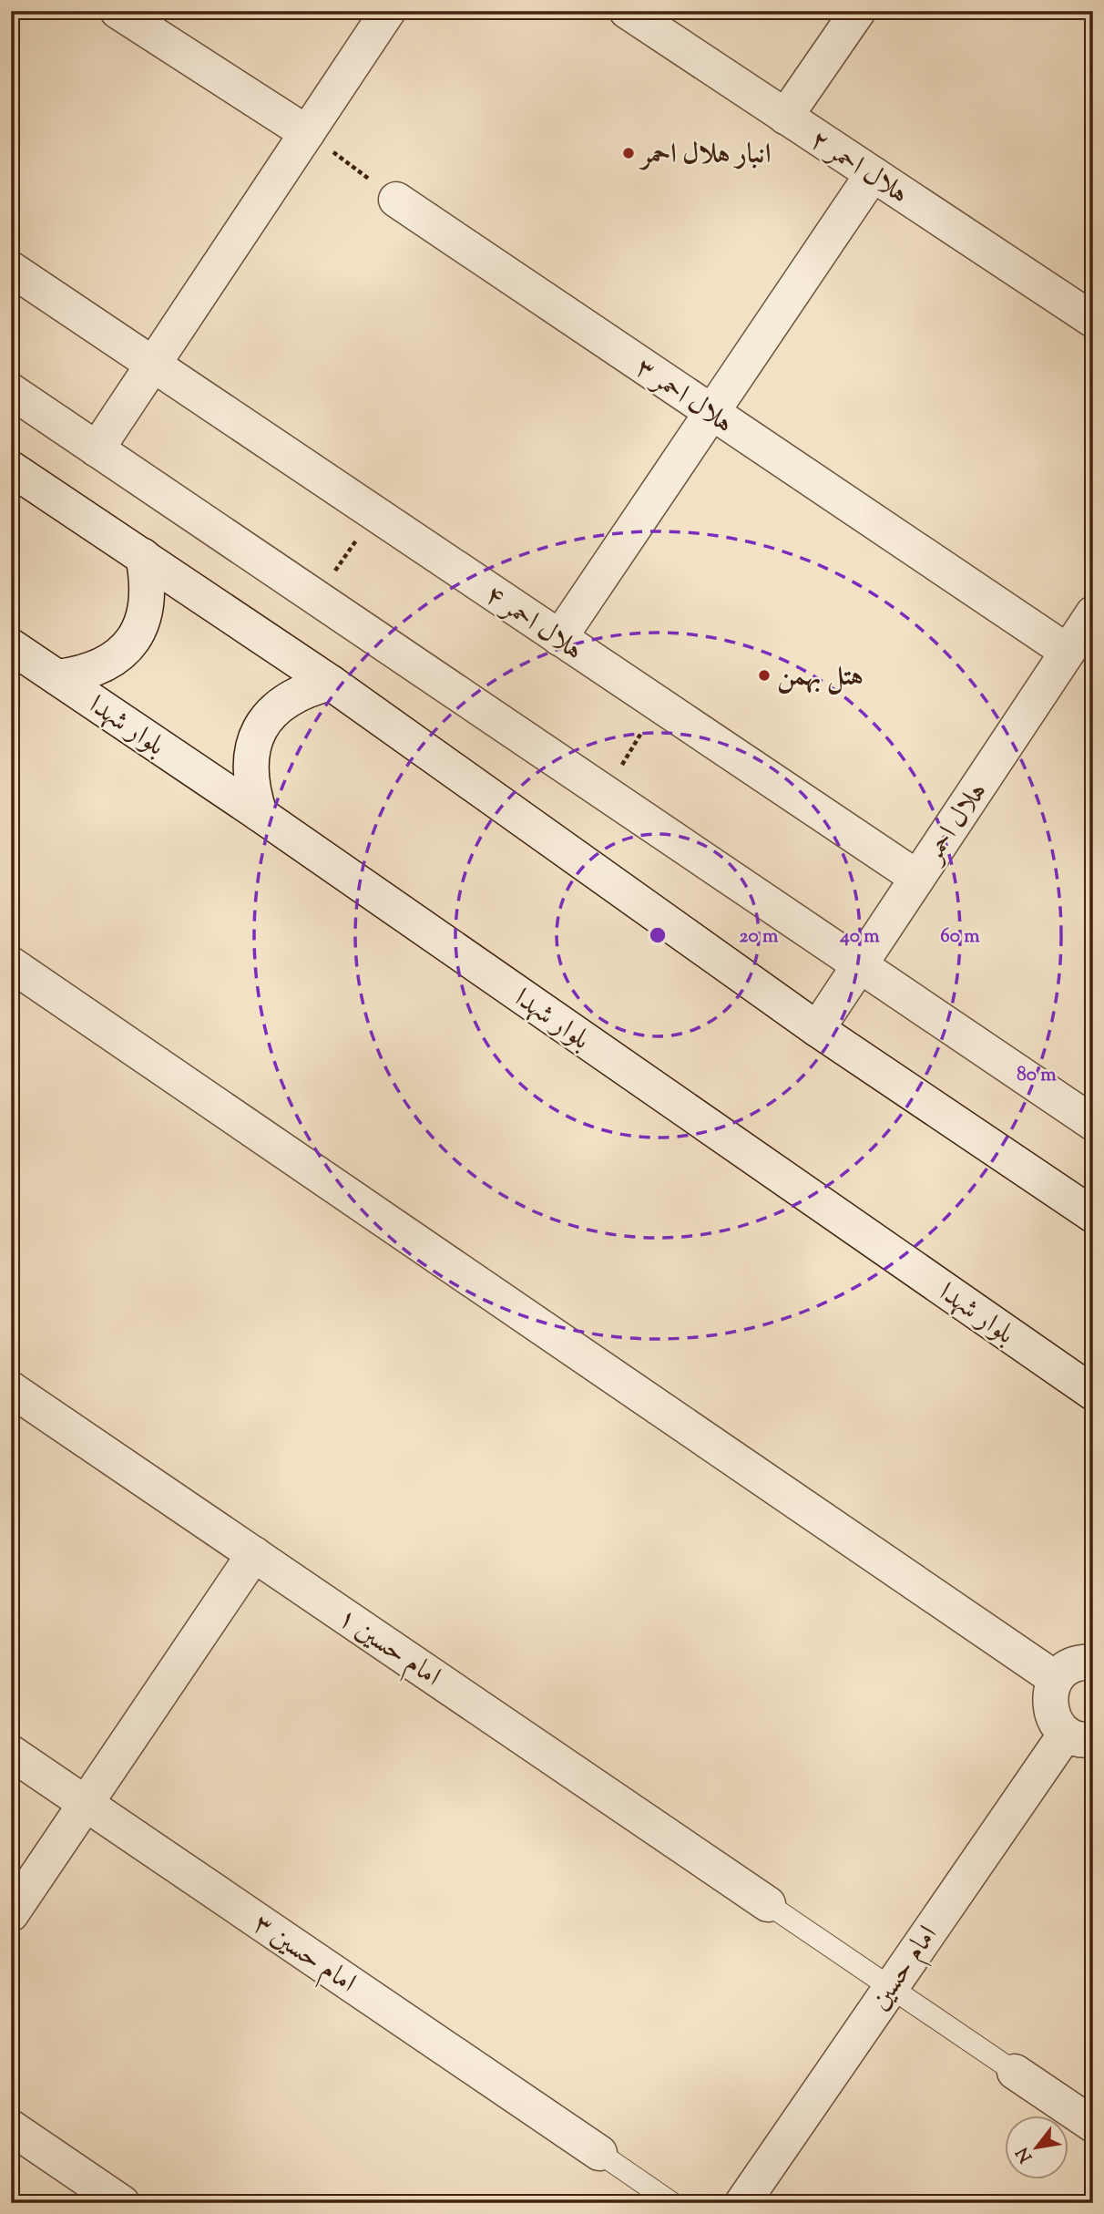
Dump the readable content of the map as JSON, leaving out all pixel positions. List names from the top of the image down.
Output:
{
  "streets": {
    "street": [
      "هلال احمر ۲",
      "هلال احمر ۳",
      "هلال احمر ۴",
      "بلوار شهدا",
      "هلال احمر",
      "امام حسین ۱",
      "امام حسین ۳",
      "امام حسین"
    ]
  },
  "crossings": [
    ["هلال احمر ۳", "هلال احمر"],
    ["هلال احمر ۴", "هلال احمر"]
  ],
  "places": ["انبار هلال احمر", "هتل بهمن"],
  "north": "bottom left",
  "rings": [
    "20 m",
    "40 m",
    "60 m",
    "80 m"
  ]
}
